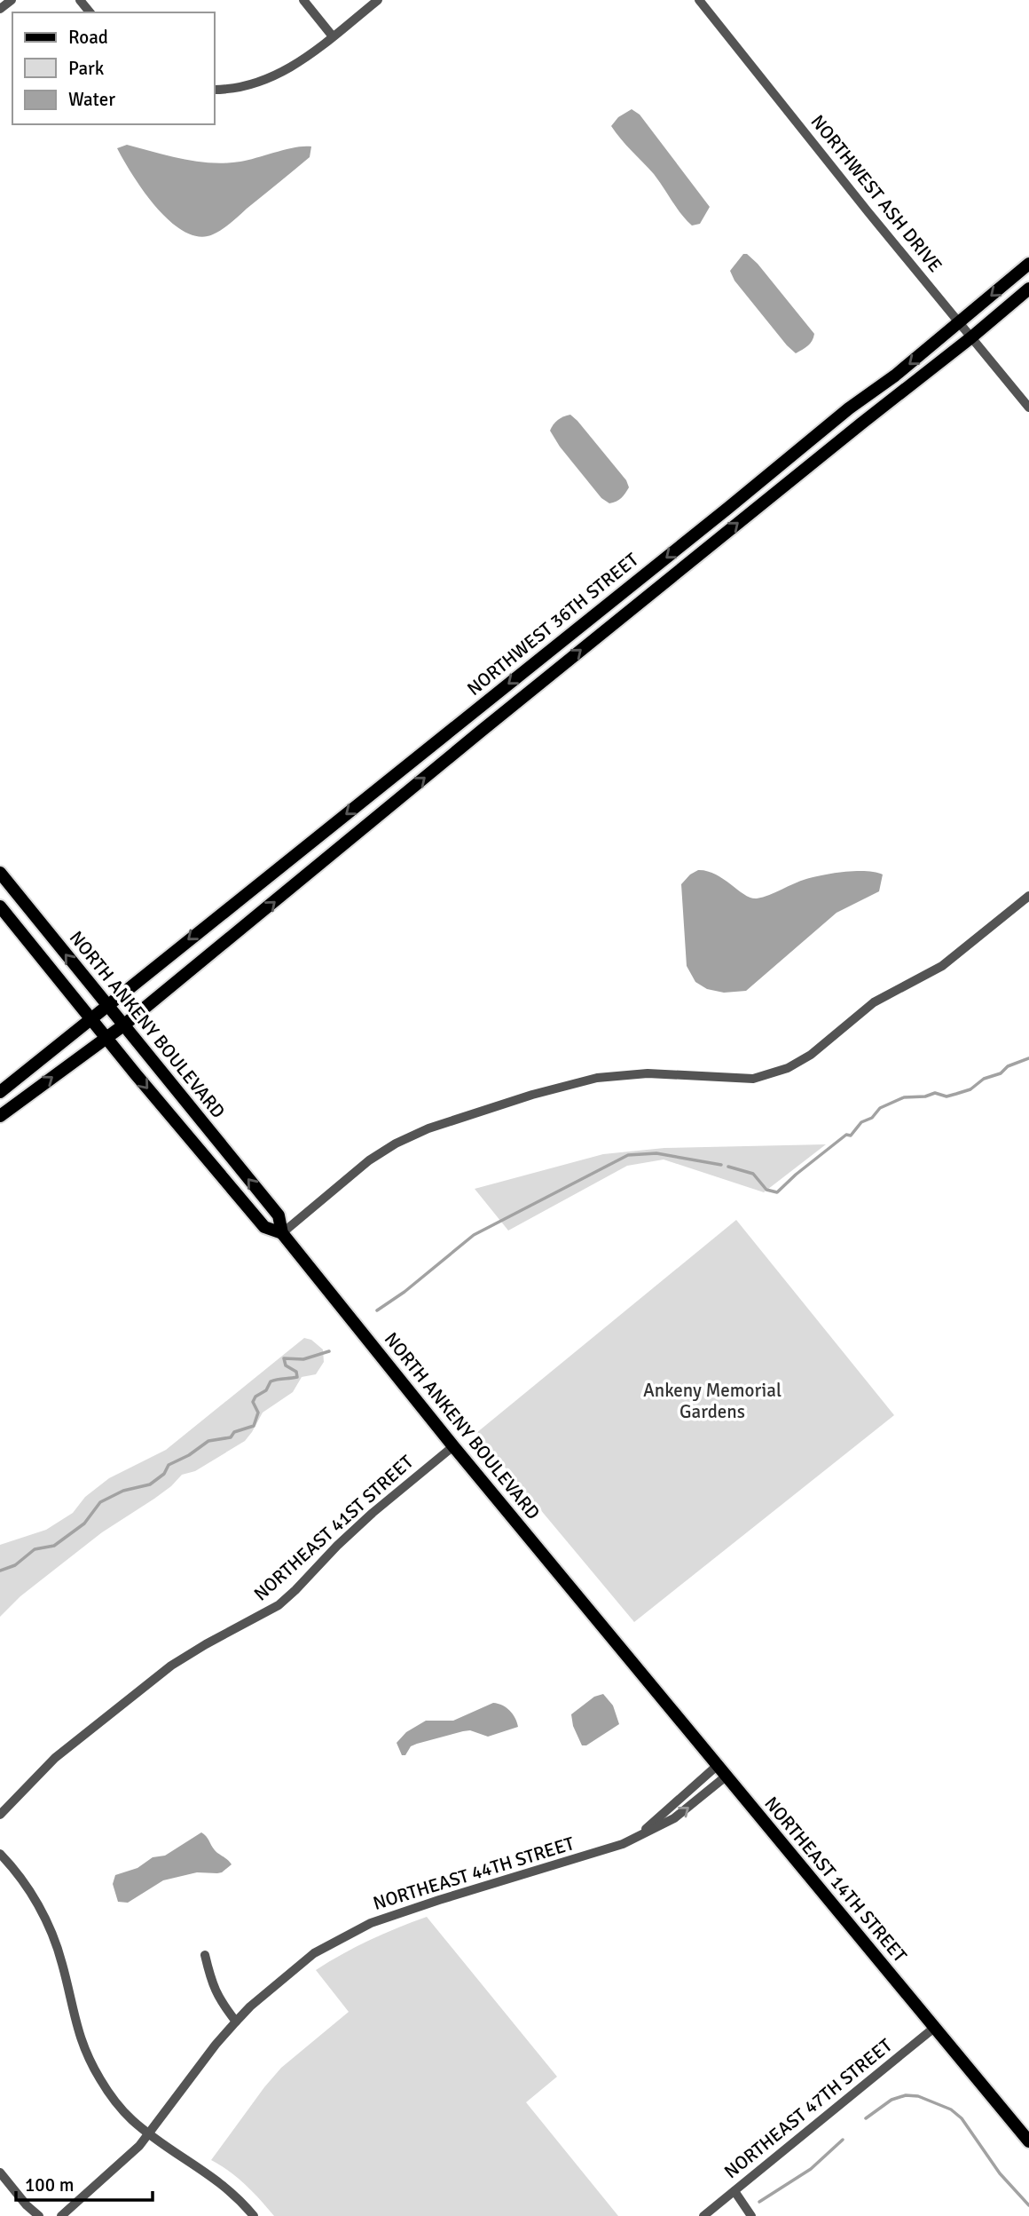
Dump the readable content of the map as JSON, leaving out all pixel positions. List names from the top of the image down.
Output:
{
  "streets": {
    "main road": ["NORTHWEST 36TH STREET", "NORTH ANKENY BOULEVARD", "NORTHEAST 14TH STREET"],
    "street": [
      "NORTHWEST ASH DRIVE",
      "NORTHEAST 41ST STREET",
      "NORTHEAST 44TH STREET",
      "NORTHEAST 47TH STREET"
    ]
  },
  "crossings": [
    ["NORTHWEST ASH DRIVE", "NORTHWEST 36TH STREET"],
    ["NORTHWEST 36TH STREET", "NORTH ANKENY BOULEVARD"],
    ["NORTH ANKENY BOULEVARD", "NORTHEAST 41ST STREET"],
    ["NORTH ANKENY BOULEVARD", "NORTHEAST 14TH STREET"],
    ["NORTHEAST 44TH STREET", "NORTHEAST 14TH STREET"],
    ["NORTHEAST 14TH STREET", "NORTHEAST 47TH STREET"]
  ],
  "parks": ["Ankeny Memorial Gardens"],
  "legend": ["Road", "Park", "Water"],
  "scale_bar": "100 m"
}
